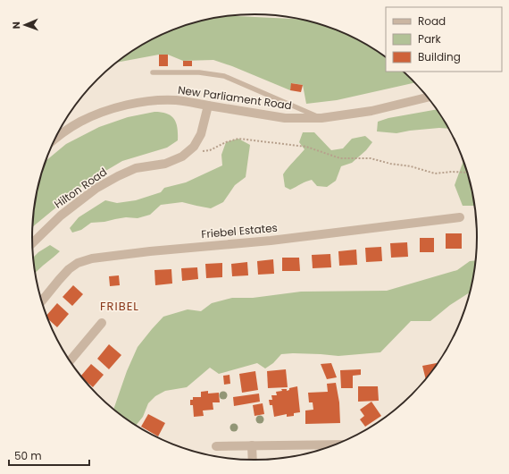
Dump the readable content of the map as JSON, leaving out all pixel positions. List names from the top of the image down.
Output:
{
  "streets": {
    "street": ["New Parliament Road", "Hilton Road", "Friebel Estates"]
  },
  "crossings": [
    ["New Parliament Road", "Hilton Road"]
  ],
  "districts": ["FRIBEL"],
  "legend": ["Road", "Park", "Building"],
  "scale_bar": "50 m",
  "north": "left"
}
